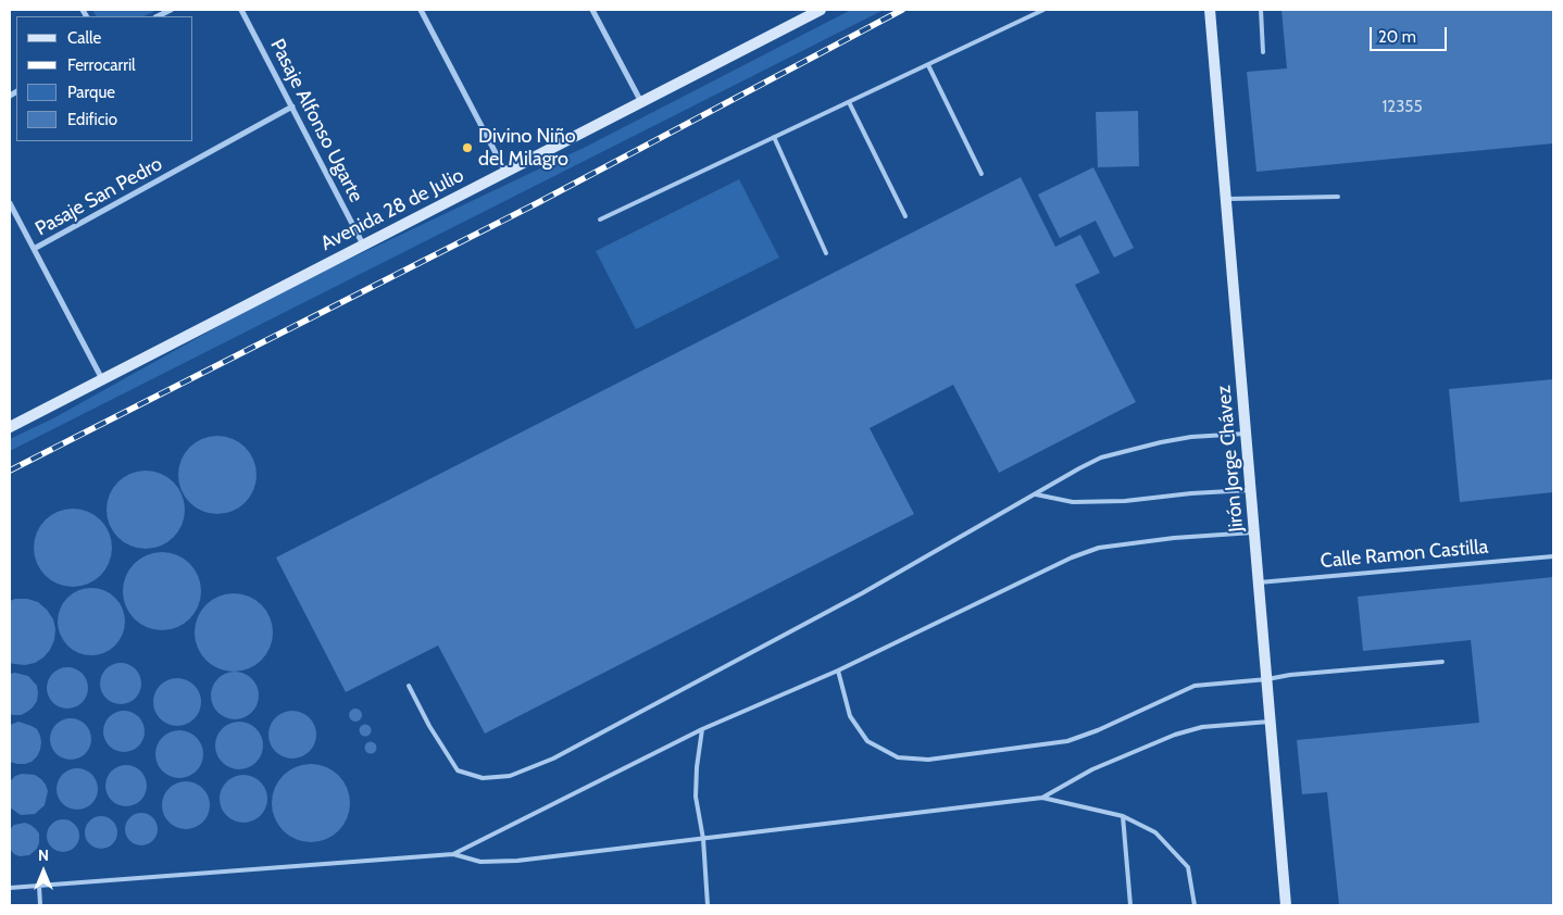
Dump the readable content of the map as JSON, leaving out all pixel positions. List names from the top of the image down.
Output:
{
  "streets": {
    "street": [
      "Pasaje Alfonso Ugarte",
      "Pasaje San Pedro",
      "Avenida 28 de Julio",
      "Jirón Jorge Chávez"
    ],
    "lane": ["Calle Ramon Castilla"]
  },
  "crossings": [
    ["Pasaje Alfonso Ugarte", "Pasaje San Pedro"],
    ["Pasaje Alfonso Ugarte", "Avenida 28 de Julio"],
    ["Jirón Jorge Chávez", "Calle Ramon Castilla"]
  ],
  "places": ["Divino Niño del Milagro"],
  "house_numbers": ["12355"],
  "legend": [
    "Calle",
    "Ferrocarril",
    "Parque",
    "Edificio"
  ],
  "scale_bar": "20 m",
  "north": "top"
}
